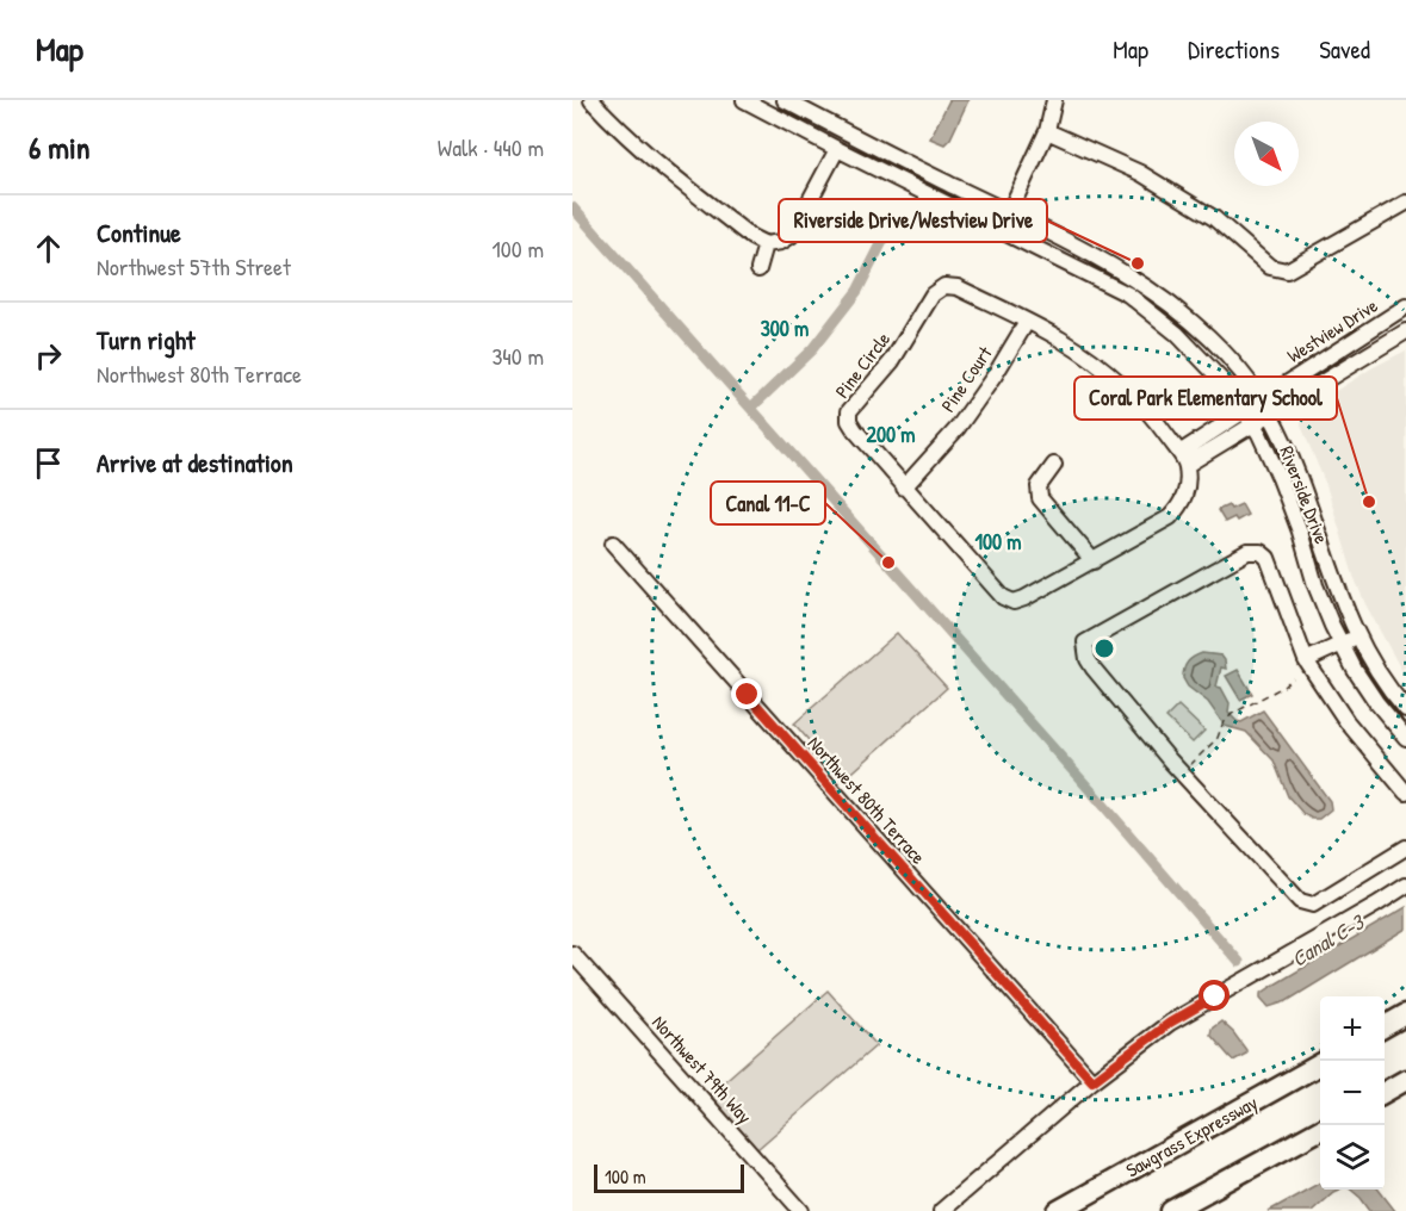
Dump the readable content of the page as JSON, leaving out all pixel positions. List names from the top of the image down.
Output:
{
  "streets": {
    "highway": ["Sawgrass Expressway"],
    "street": [
      "Westview Drive",
      "Pine Circle",
      "Pine Court",
      "Riverside Drive",
      "Northwest 80th Terrace",
      "Northwest 79th Way"
    ]
  },
  "crossings": [
    ["Westview Drive", "Riverside Drive"],
    ["Pine Circle", "Pine Court"]
  ],
  "water": ["Canal C-3"],
  "places": ["Riverside Drive/Westview Drive", "Coral Park Elementary School", "Canal 11-C"],
  "scale_bar": "100 m",
  "north": "bottom right",
  "page": {
    "header": "Map",
    "nav": ["Map", "Directions", "Saved"],
    "heading": ["6 min", "Walk · 440 m"],
    "list": [
      ["Continue", "Northwest 57th Street", "100 m"],
      ["Turn right", "Northwest 80th Terrace", "340 m"],
      "Arrive at destination"
    ],
    "map_buttons": ["+", "−"],
    "scale": "100 m"
  },
  "rings": ["300 m", "200 m", "100 m"]
}
